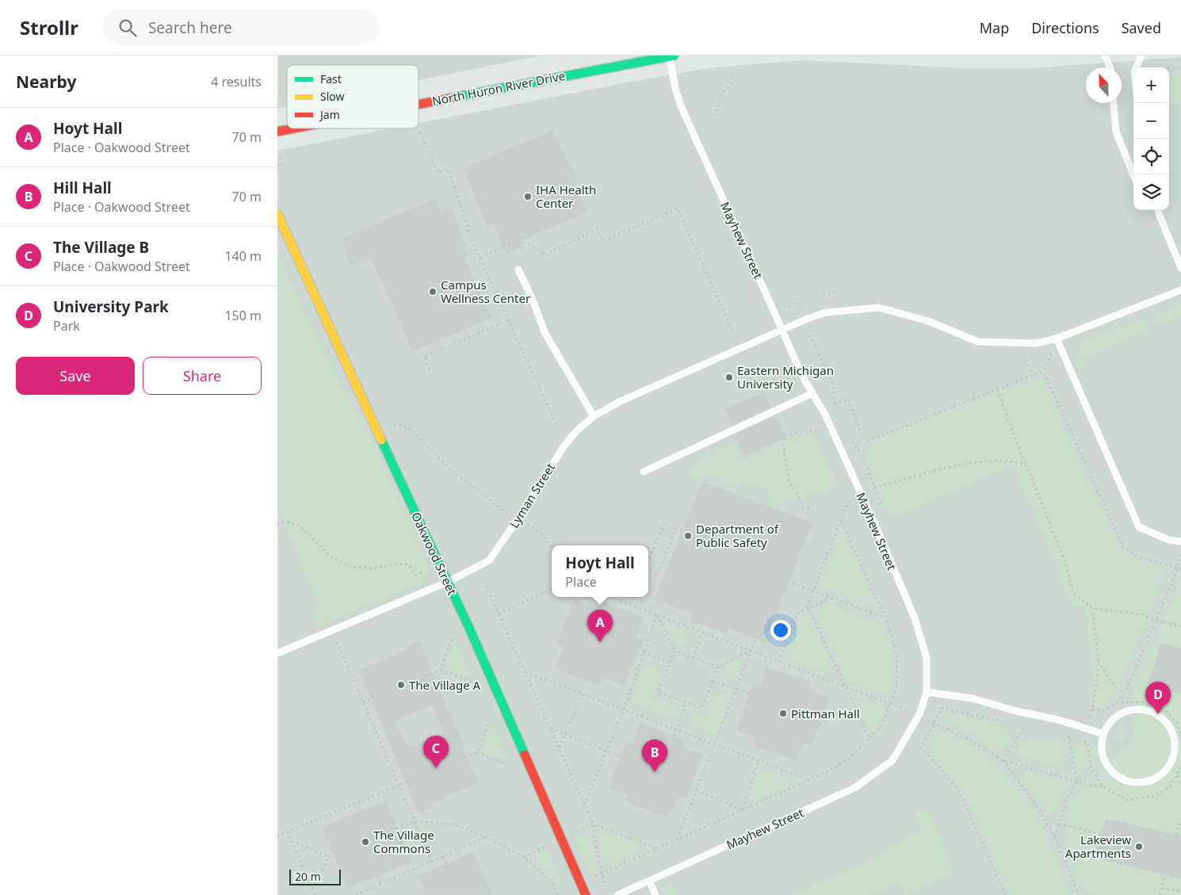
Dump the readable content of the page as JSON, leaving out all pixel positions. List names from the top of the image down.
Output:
{
  "streets": {
    "street": ["North Huron River Drive", "Oakwood Street"],
    "lane": ["Mayhew Street", "Lyman Street"]
  },
  "crossings": [
    ["North Huron River Drive", "Mayhew Street"],
    ["Mayhew Street", "Lyman Street"],
    ["Lyman Street", "Oakwood Street"]
  ],
  "places": [
    "IHA Health Center",
    "Campus Wellness Center",
    "Eastern Michigan University",
    "Department of Public Safety",
    "The Village A",
    "Pittman Hall",
    "The Village Commons",
    "Lakeview Apartments"
  ],
  "legend": ["Fast", "Slow", "Jam"],
  "scale_bar": "20 m",
  "north": "top",
  "page": {
    "header": "Strollr",
    "search": "Search here",
    "nav": ["Map", "Directions", "Saved"],
    "heading": ["Nearby", "4 results"],
    "map_buttons": ["+", "−"],
    "list": [
      {
        "mark": "A",
        "name": "Hoyt Hall",
        "note": "Place · Oakwood Street",
        "value": "70 m"
      },
      {
        "mark": "B",
        "name": "Hill Hall",
        "note": "Place · Oakwood Street",
        "value": "70 m"
      },
      {
        "mark": "C",
        "name": "The Village B",
        "note": "Place · Oakwood Street",
        "value": "140 m"
      },
      {
        "mark": "D",
        "name": "University Park",
        "note": "Park",
        "value": "150 m"
      }
    ],
    "buttons": ["Save", "Share"],
    "popup": ["Hoyt Hall", "Place"],
    "pins": [
      "A",
      "D",
      "C",
      "B"
    ],
    "scale": "20 m"
  }
}
